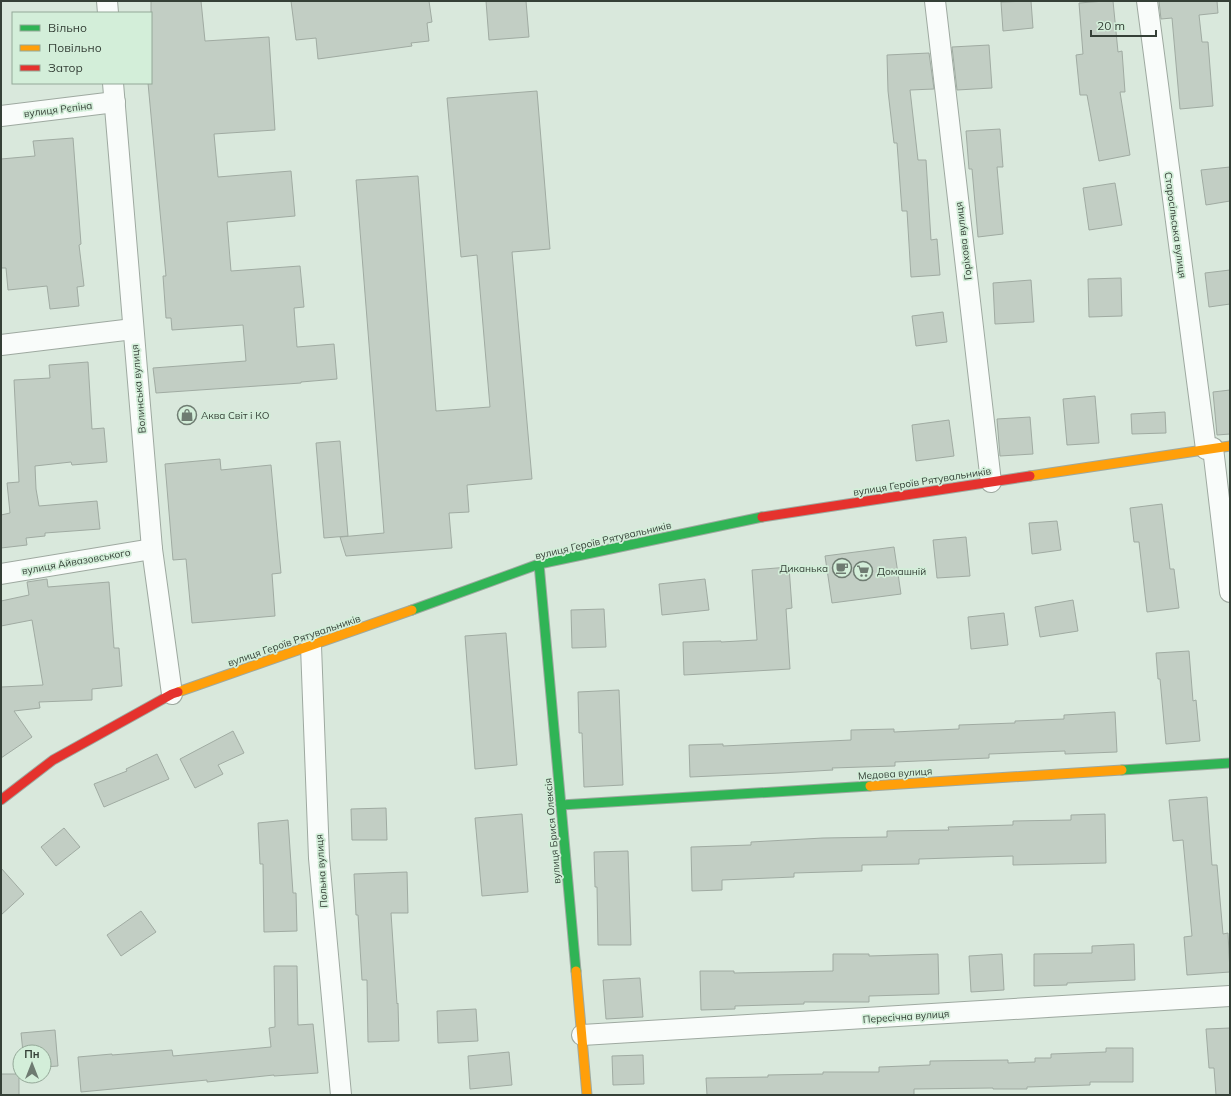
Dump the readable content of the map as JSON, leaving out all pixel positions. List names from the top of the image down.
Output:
{
  "streets": {
    "street": [
      "вулиця Рєпіна",
      "Старосільська вулиця",
      "Горіхова вулиця",
      "Волинська вулиця",
      "вулиця Героїв Рятувальників",
      "вулиця Айвазовського",
      "Медова вулиця",
      "вулиця Брися Олексія",
      "Польна вулиця",
      "Пересічна вулиця"
    ]
  },
  "crossings": [
    ["вулиця Рєпіна", "Волинська вулиця"],
    ["Старосільська вулиця", "вулиця Героїв Рятувальників"],
    ["Горіхова вулиця", "вулиця Героїв Рятувальників"],
    ["Волинська вулиця", "вулиця Героїв Рятувальників"],
    ["Волинська вулиця", "вулиця Айвазовського"],
    ["вулиця Героїв Рятувальників", "вулиця Брися Олексія"],
    ["вулиця Героїв Рятувальників", "Польна вулиця"],
    ["Медова вулиця", "вулиця Брися Олексія"],
    ["вулиця Брися Олексія", "Пересічна вулиця"]
  ],
  "places": {
    "shop": ["Аква Світ і КО"],
    "cafe": ["Диканька"],
    "supermarket": ["Домашній"]
  },
  "legend": ["Вільно", "Повільно", "Затор"],
  "scale_bar": "20 m",
  "north": "top"
}
